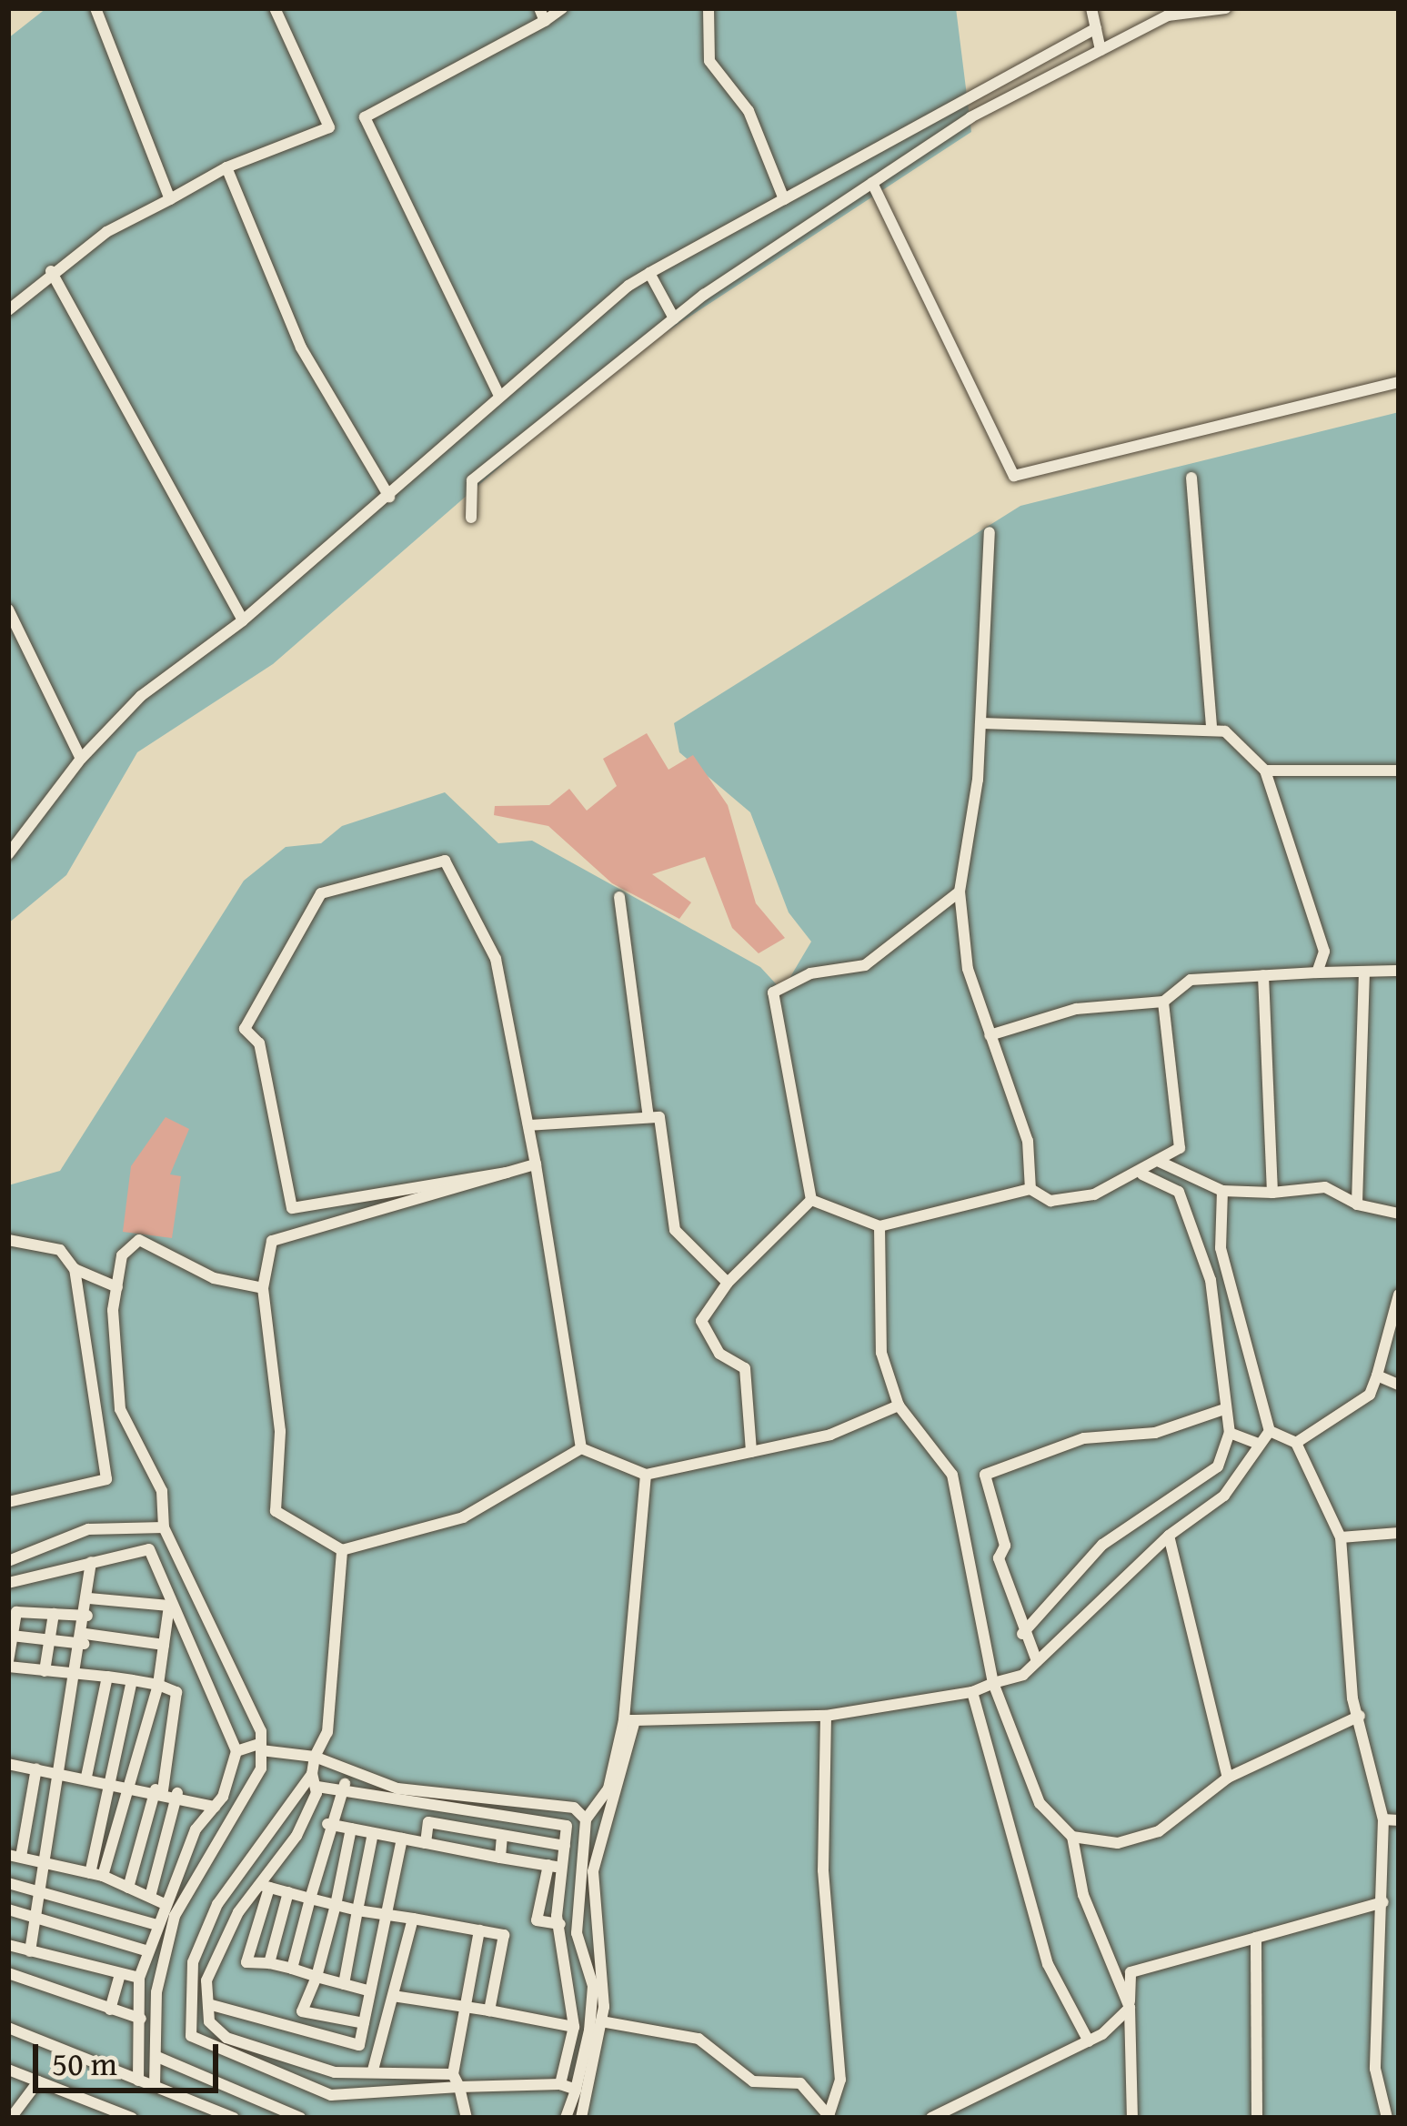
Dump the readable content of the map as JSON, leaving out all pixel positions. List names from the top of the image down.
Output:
{
  "scale_bar": "50 m"
}
